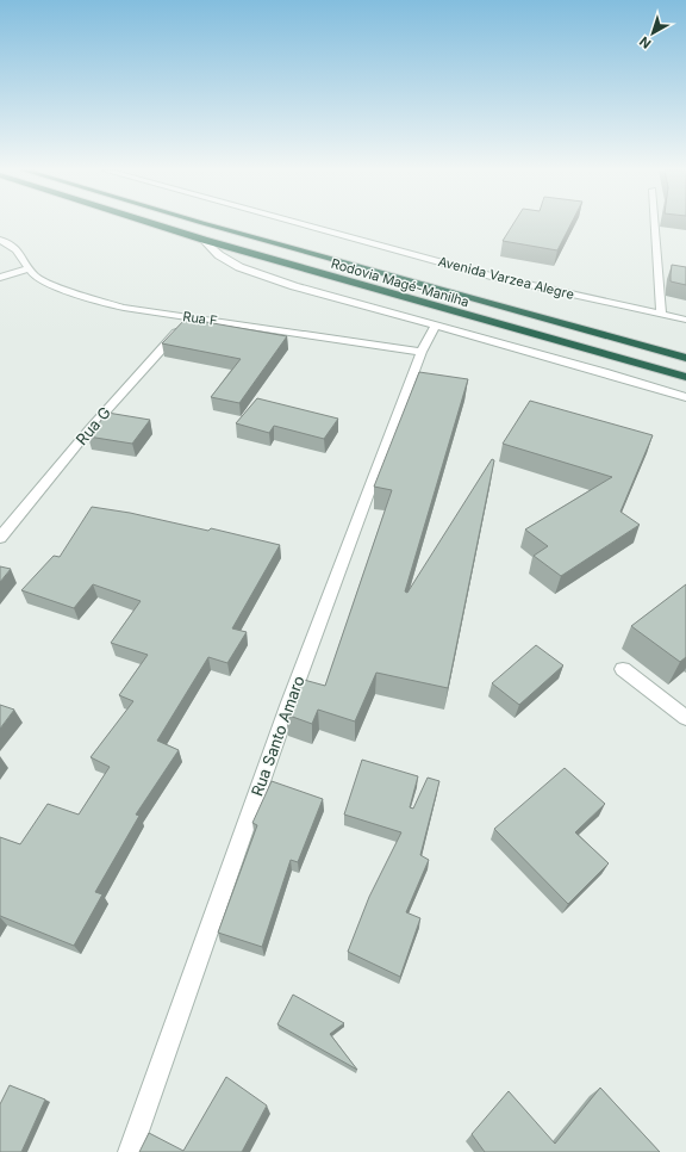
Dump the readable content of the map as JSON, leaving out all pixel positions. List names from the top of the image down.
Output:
{
  "streets": {
    "highway": ["Rodovia Magé-Manilha"],
    "street": [
      "Avenida Varzea Alegre",
      "Rua F",
      "Rua G",
      "Rua Santo Amaro"
    ]
  },
  "crossings": [
    ["Rua F", "Rua G"],
    ["Rua F", "Rua Santo Amaro"]
  ],
  "north": "bottom left"
}
